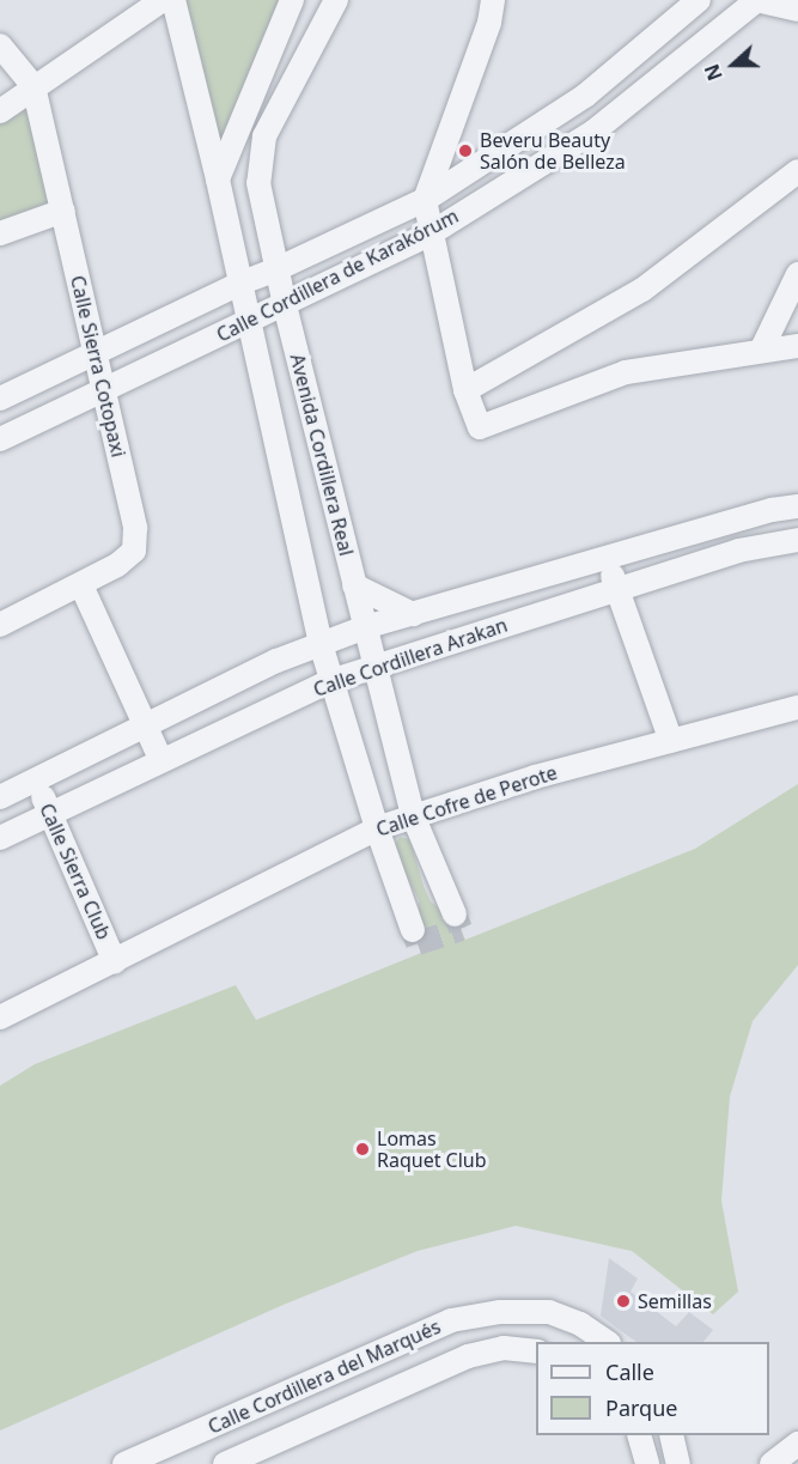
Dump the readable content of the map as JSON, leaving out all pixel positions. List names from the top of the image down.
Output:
{
  "streets": {
    "street": [
      "Calle Cordillera de Karakórum",
      "Calle Sierra Cotopaxi",
      "Avenida Cordillera Real",
      "Calle Cordillera Arakan",
      "Calle Cofre de Perote",
      "Calle Sierra Club",
      "Calle Cordillera del Marqués"
    ]
  },
  "crossings": [
    ["Calle Cordillera de Karakórum", "Calle Sierra Cotopaxi"],
    ["Calle Cordillera de Karakórum", "Avenida Cordillera Real"],
    ["Avenida Cordillera Real", "Calle Cordillera Arakan"],
    ["Avenida Cordillera Real", "Calle Cofre de Perote"],
    ["Calle Cordillera Arakan", "Calle Sierra Club"],
    ["Calle Cofre de Perote", "Calle Sierra Club"]
  ],
  "places": ["Beveru Beauty Salón de Belleza", "Lomas Raquet Club", "Semillas"],
  "legend": ["Calle", "Parque"],
  "north": "left"
}
